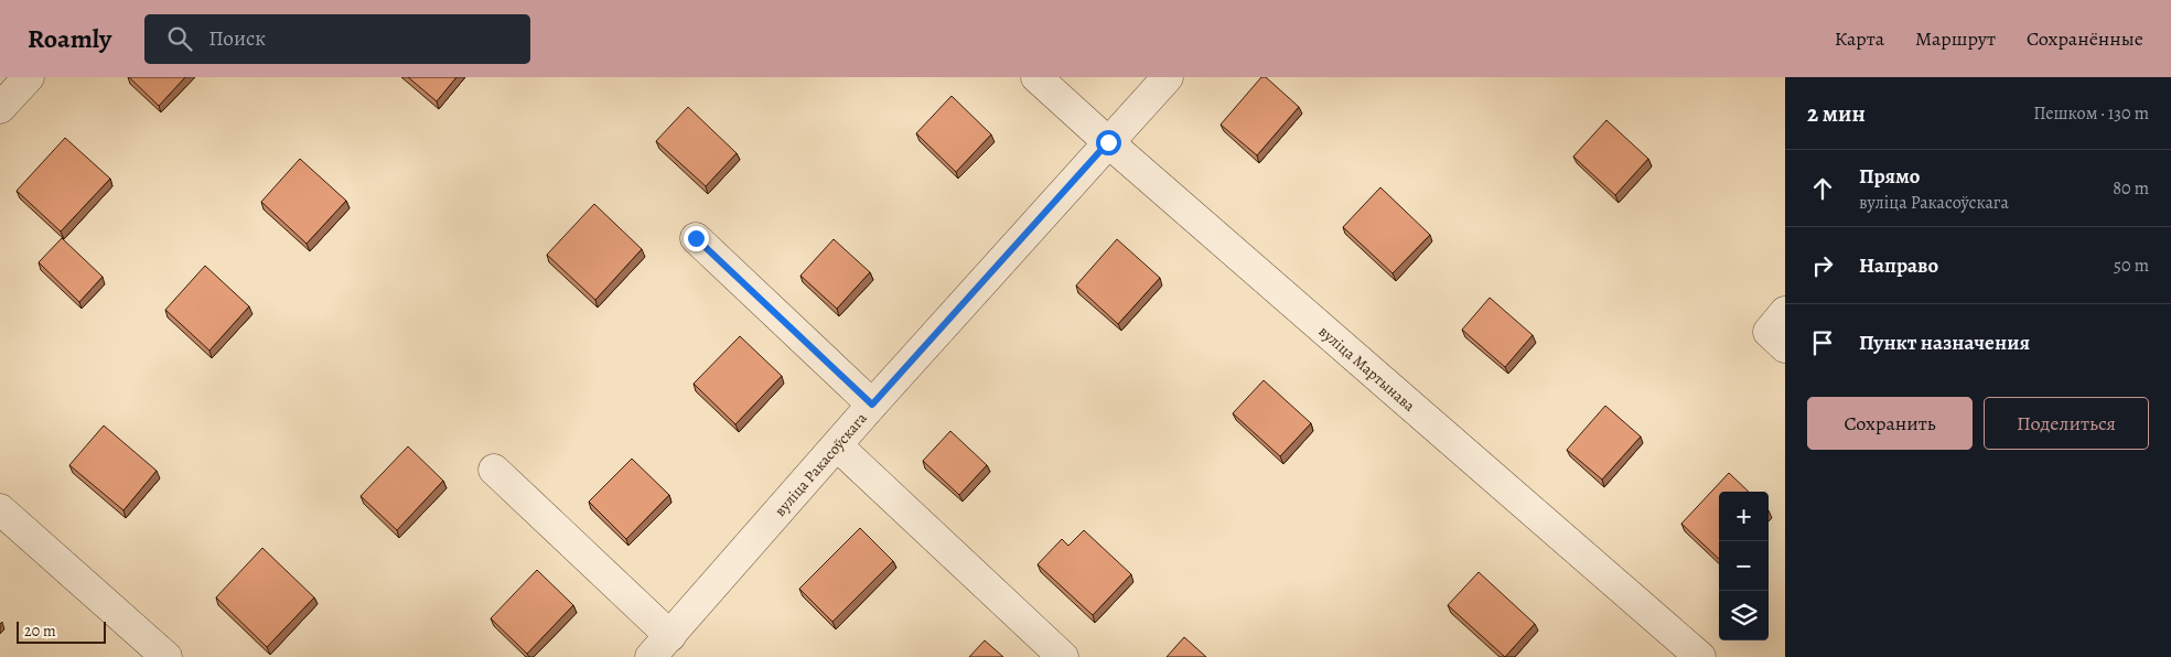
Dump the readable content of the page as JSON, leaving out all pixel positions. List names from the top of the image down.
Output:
{
  "streets": {
    "street": ["вуліца Мартынава", "вуліца Ракасоўскага"]
  },
  "crossings": [
    ["вуліца Мартынава", "вуліца Ракасоўскага"]
  ],
  "scale_bar": "20 m",
  "page": {
    "header": "Roamly",
    "search": "Поиск",
    "nav": ["Карта", "Маршрут", "Сохранённые"],
    "heading": ["2 мин", "Пешком · 130 m"],
    "list": [
      ["Прямо", "вуліца Ракасоўскага", "80 m"],
      ["Направо", "50 m"],
      "Пункт назначения"
    ],
    "buttons": ["Сохранить", "Поделиться"],
    "map_buttons": ["+", "−"],
    "scale": "20 m"
  }
}
